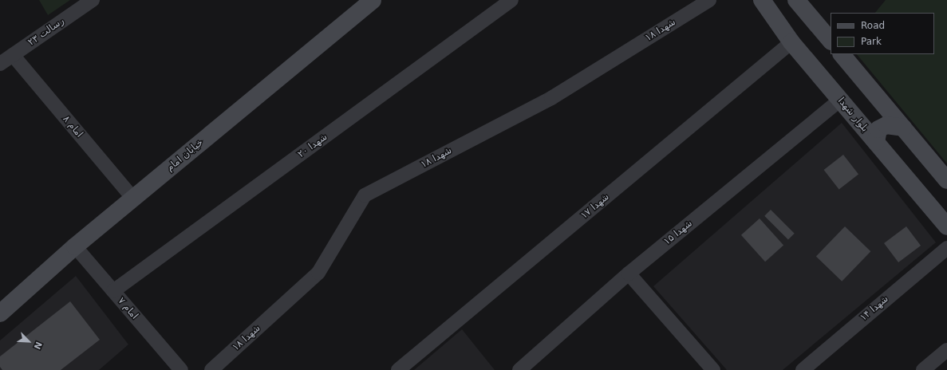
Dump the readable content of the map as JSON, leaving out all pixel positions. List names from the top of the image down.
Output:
{
  "streets": {
    "main road": ["بلوار شهدا", "خیابان امام"],
    "street": [
      "شهدا ۱۸",
      "رسالت ۲۳",
      "امام ۸",
      "شهدا ۲۰",
      "شهدا ۱۷",
      "شهدا ۱۵",
      "امام ۷",
      "شهدا ۱۴"
    ]
  },
  "crossings": [
    ["رسالت ۲۳", "امام ۸"],
    ["بلوار شهدا", "شهدا ۱۷"],
    ["بلوار شهدا", "شهدا ۱۵"],
    ["امام ۸", "خیابان امام"],
    ["شهدا ۲۰", "امام ۷"],
    ["خیابان امام", "امام ۷"]
  ],
  "legend": ["Road", "Park"],
  "north": "bottom right"
}
